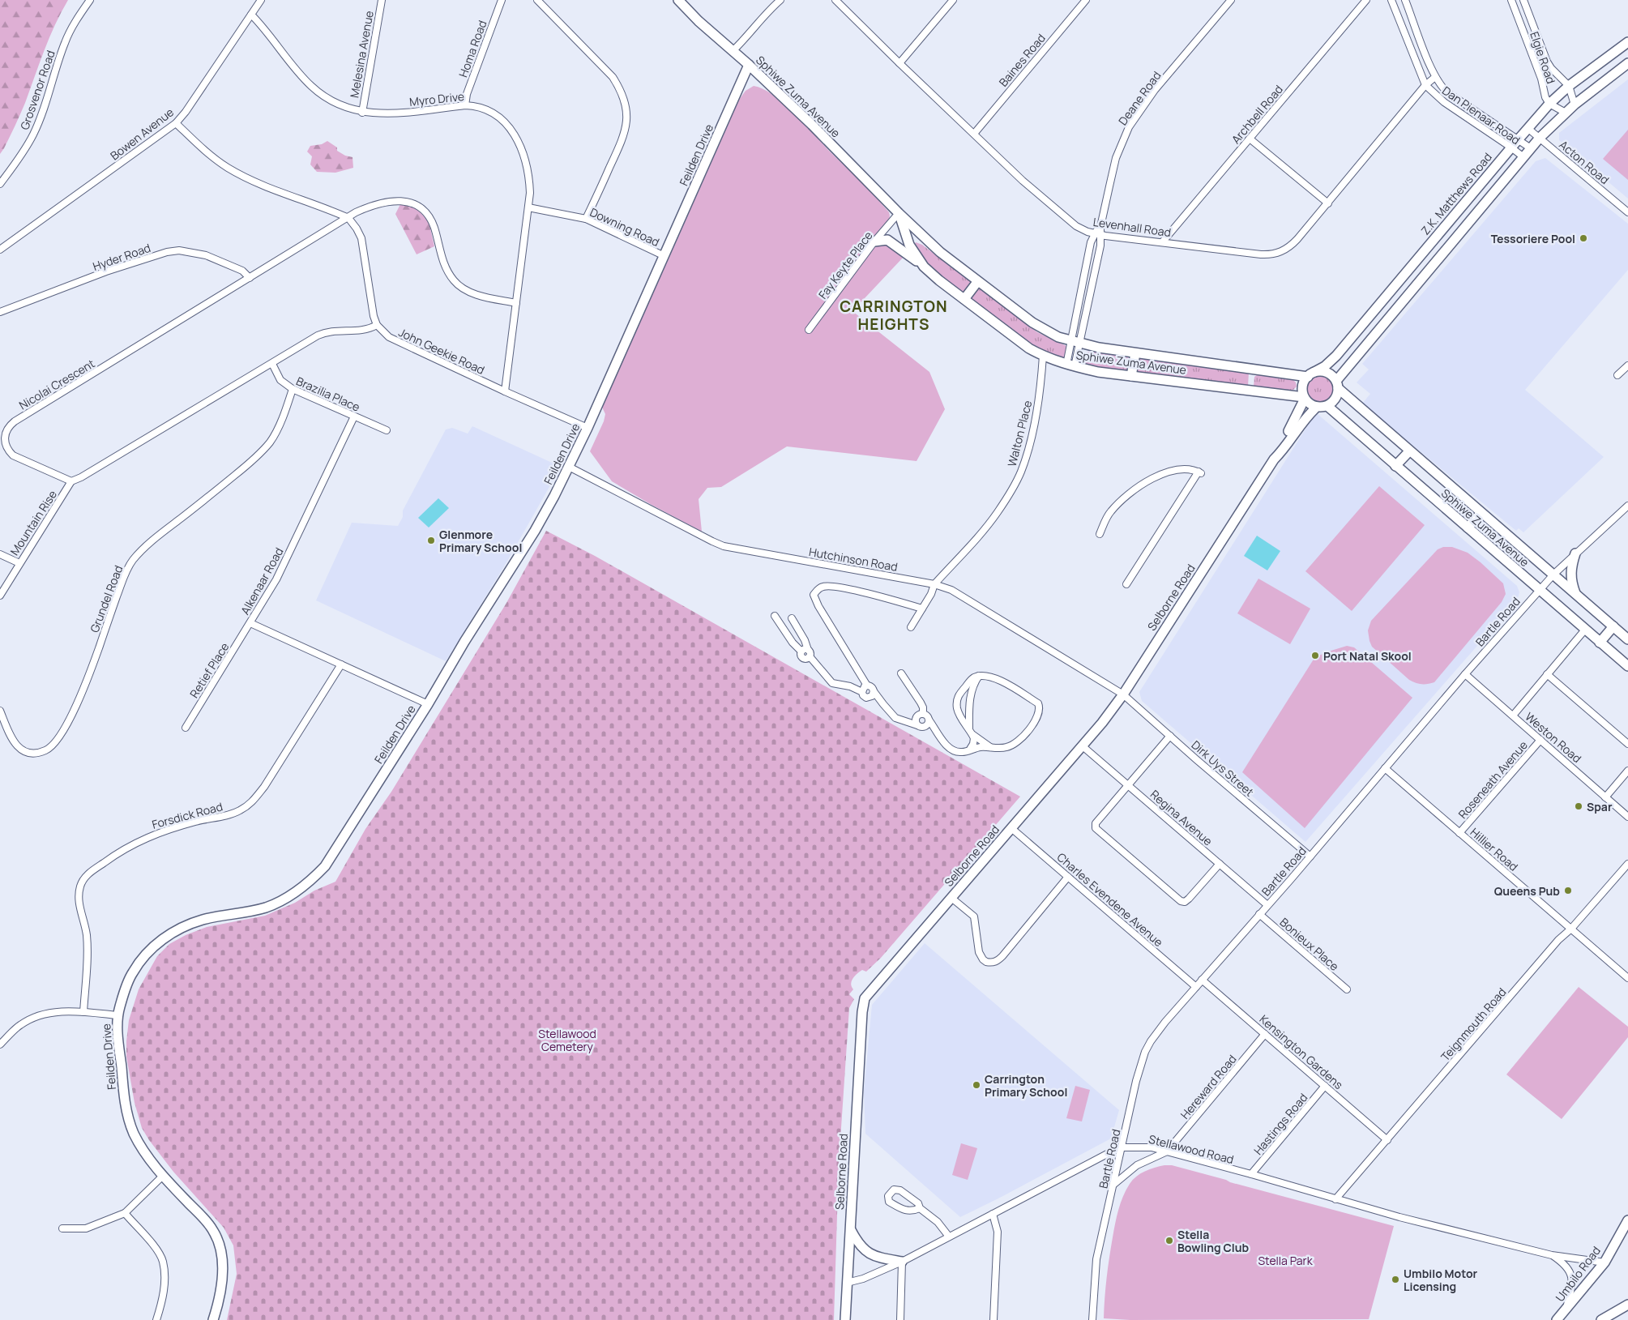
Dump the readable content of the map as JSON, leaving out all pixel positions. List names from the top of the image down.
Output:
{
  "streets": {
    "street": [
      "Homa Road",
      "Melesina Avenue",
      "Elgie Road",
      "Baines Road",
      "Grosvenor Road",
      "Sphiwe Zuma Avenue",
      "Deane Road",
      "Myro Drive",
      "Archbell Road",
      "Dan Pienaar Road",
      "Bowen Avenue",
      "Feilden Drive",
      "Acton Road",
      "Z.K. Matthews Road",
      "Downing Road",
      "Levenhall Road",
      "Hyder Road",
      "Fay Keyte Place",
      "John Geekie Road",
      "Nicolai Crescent",
      "Brazilia Place",
      "Walton Place",
      "Mountain Rise",
      "Hutchinson Road",
      "Alkenaar Road",
      "Selborne Road",
      "Grundel Road",
      "Bartle Road",
      "Retief Place",
      "Weston Road",
      "Dirk Uys Street",
      "Roseneath Avenue",
      "Forsdick Road",
      "Regina Avenue",
      "Hillier Road",
      "Charles Evendene Avenue",
      "Bonieux Place",
      "Teignmouth Road",
      "Kensington Gardens",
      "Hereward Road",
      "Hastings Road",
      "Stellawood Road",
      "Umbilo Road"
    ]
  },
  "crossings": [
    ["Homa Road", "Myro Drive"],
    ["Melesina Avenue", "Myro Drive"],
    ["Elgie Road", "Z.K. Matthews Road"],
    ["Baines Road", "Levenhall Road"],
    ["Sphiwe Zuma Avenue", "Deane Road"],
    ["Sphiwe Zuma Avenue", "Feilden Drive"],
    ["Sphiwe Zuma Avenue", "Z.K. Matthews Road"],
    ["Sphiwe Zuma Avenue", "Fay Keyte Place"],
    ["Sphiwe Zuma Avenue", "Walton Place"],
    ["Sphiwe Zuma Avenue", "Selborne Road"],
    ["Sphiwe Zuma Avenue", "Bartle Road"],
    ["Deane Road", "Levenhall Road"],
    ["Myro Drive", "Bowen Avenue"],
    ["Myro Drive", "Downing Road"],
    ["Myro Drive", "John Geekie Road"],
    ["Myro Drive", "Nicolai Crescent"],
    ["Archbell Road", "Levenhall Road"],
    ["Dan Pienaar Road", "Z.K. Matthews Road"],
    ["Dan Pienaar Road", "Levenhall Road"],
    ["Feilden Drive", "Downing Road"],
    ["Feilden Drive", "John Geekie Road"],
    ["Feilden Drive", "Hutchinson Road"],
    ["Feilden Drive", "Alkenaar Road"],
    ["Acton Road", "Z.K. Matthews Road"],
    ["Z.K. Matthews Road", "Selborne Road"],
    ["Hyder Road", "Nicolai Crescent"],
    ["Nicolai Crescent", "Mountain Rise"],
    ["Brazilia Place", "Alkenaar Road"],
    ["Brazilia Place", "Grundel Road"],
    ["Walton Place", "Hutchinson Road"],
    ["Hutchinson Road", "Selborne Road"],
    ["Hutchinson Road", "Dirk Uys Street"],
    ["Alkenaar Road", "Retief Place"],
    ["Alkenaar Road", "Forsdick Road"],
    ["Selborne Road", "Dirk Uys Street"],
    ["Selborne Road", "Regina Avenue"],
    ["Selborne Road", "Charles Evendene Avenue"],
    ["Selborne Road", "Stellawood Road"],
    ["Bartle Road", "Weston Road"],
    ["Bartle Road", "Dirk Uys Street"],
    ["Bartle Road", "Regina Avenue"],
    ["Bartle Road", "Hillier Road"],
    ["Bartle Road", "Charles Evendene Avenue"],
    ["Bartle Road", "Bonieux Place"],
    ["Bartle Road", "Kensington Gardens"],
    ["Bartle Road", "Stellawood Road"],
    ["Weston Road", "Roseneath Avenue"],
    ["Roseneath Avenue", "Hillier Road"],
    ["Hillier Road", "Teignmouth Road"],
    ["Teignmouth Road", "Kensington Gardens"],
    ["Teignmouth Road", "Stellawood Road"],
    ["Kensington Gardens", "Hereward Road"],
    ["Kensington Gardens", "Hastings Road"],
    ["Hereward Road", "Stellawood Road"],
    ["Hastings Road", "Stellawood Road"],
    ["Stellawood Road", "Umbilo Road"]
  ],
  "districts": ["CARRINGTON HEIGHTS"],
  "parks": ["Stellawood Cemetery", "Stella Park"],
  "places": [
    "Tessoriere Pool",
    "Glenmore Primary School",
    "Port Natal Skool",
    "Spar",
    "Queens Pub",
    "Carrington Primary School",
    "Stella Bowling Club",
    "Umbilo Motor Licensing"
  ]
}
